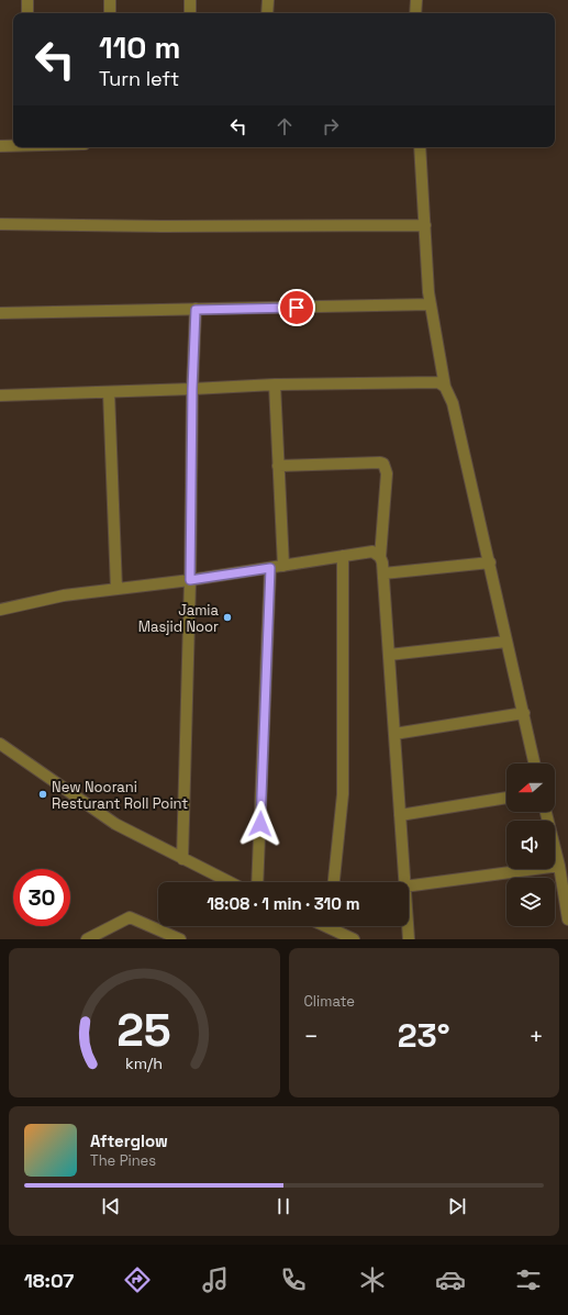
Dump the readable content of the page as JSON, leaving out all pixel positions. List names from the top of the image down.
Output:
{
  "places": ["Jamia Masjid Noor", "New Noorani Resturant Roll Point"],
  "north": "left",
  "page": {
    "turn": ["110 m", "Turn left"],
    "limit": "30",
    "trip": "18:08 · 1 min · 310 m",
    "tile": "Climate",
    "heat": ["−", "23°", "+"],
    "song": ["Afterglow", "The Pines"],
    "tabs": "18:07",
    "gauge": ["25", "km/h"]
  }
}
